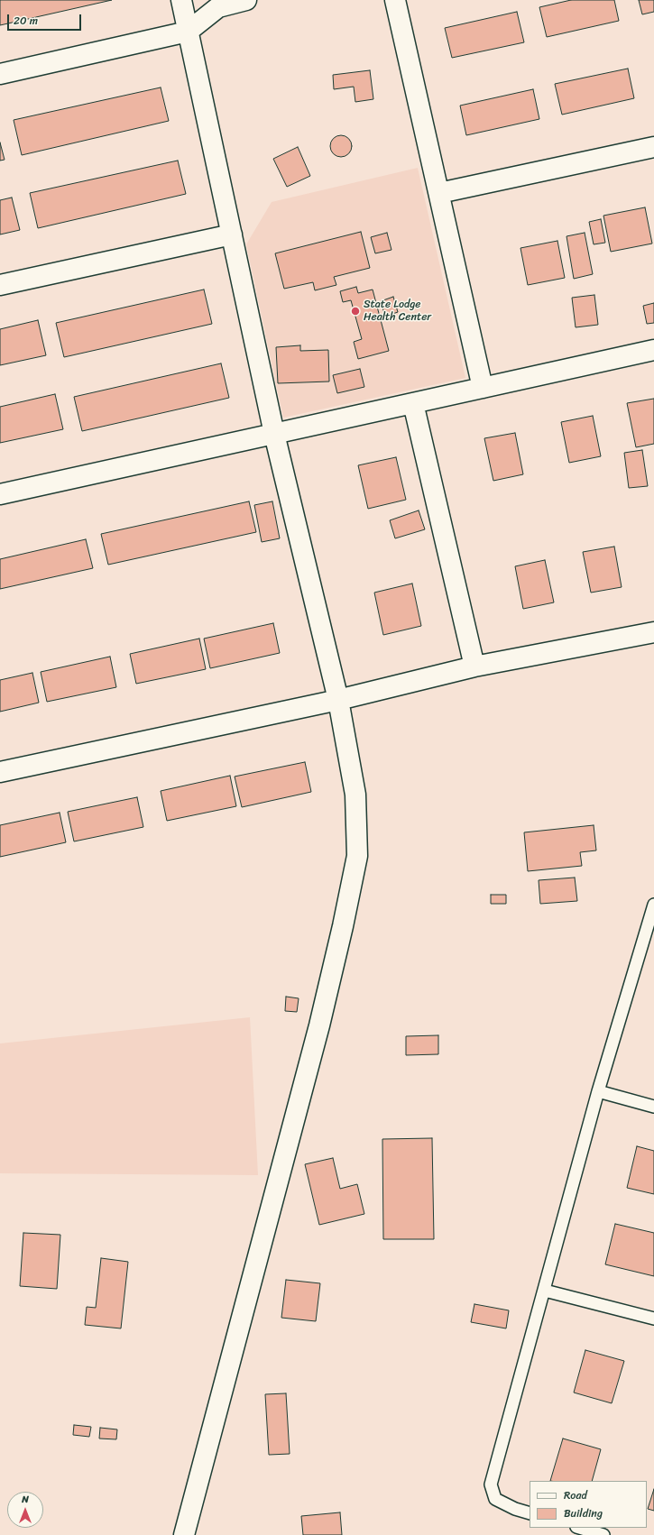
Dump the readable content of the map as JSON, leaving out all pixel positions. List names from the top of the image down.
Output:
{
  "places": ["State Lodge Health Center"],
  "legend": ["Road", "Building"],
  "scale_bar": "20 m",
  "north": "top"
}
